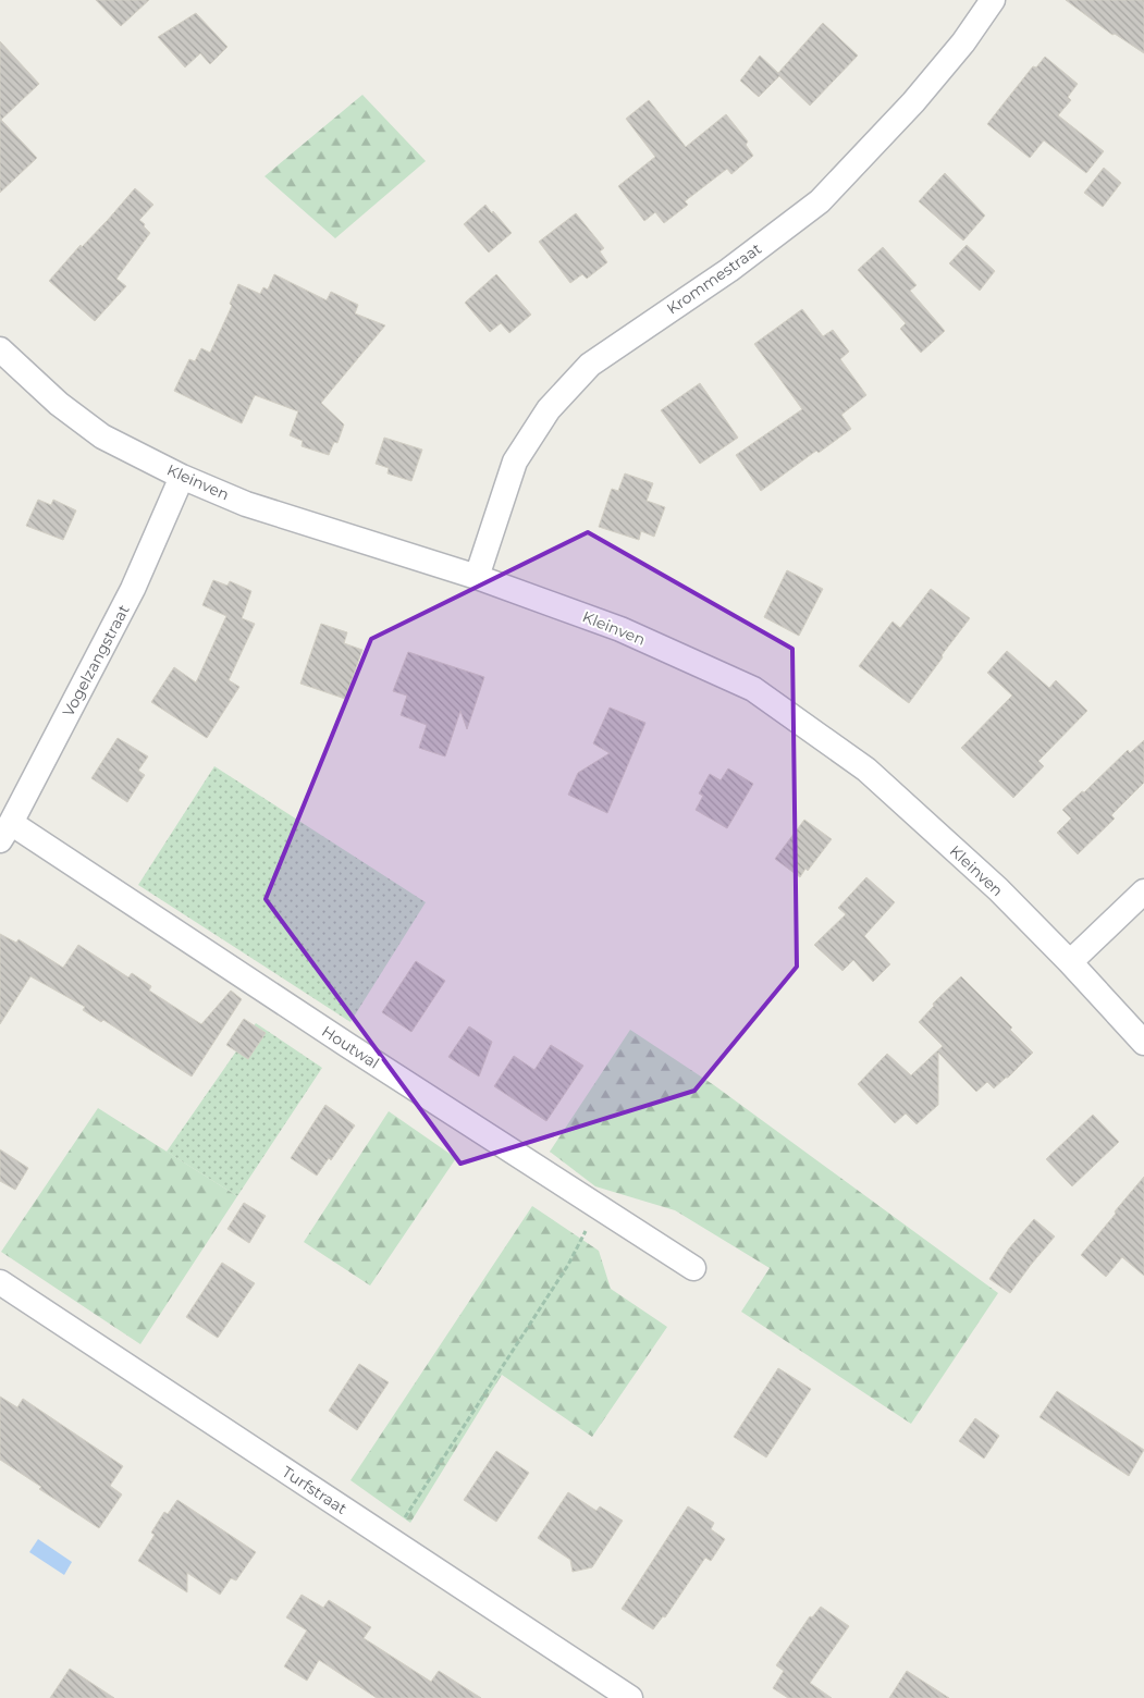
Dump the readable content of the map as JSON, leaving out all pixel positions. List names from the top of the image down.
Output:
{
  "streets": {
    "street": [
      "Krommestraat",
      "Kleinven",
      "Vogelzangstraat",
      "Houtwal",
      "Turfstraat"
    ]
  },
  "crossings": [
    ["Krommestraat", "Kleinven"],
    ["Kleinven", "Vogelzangstraat"],
    ["Vogelzangstraat", "Houtwal"]
  ]
}
